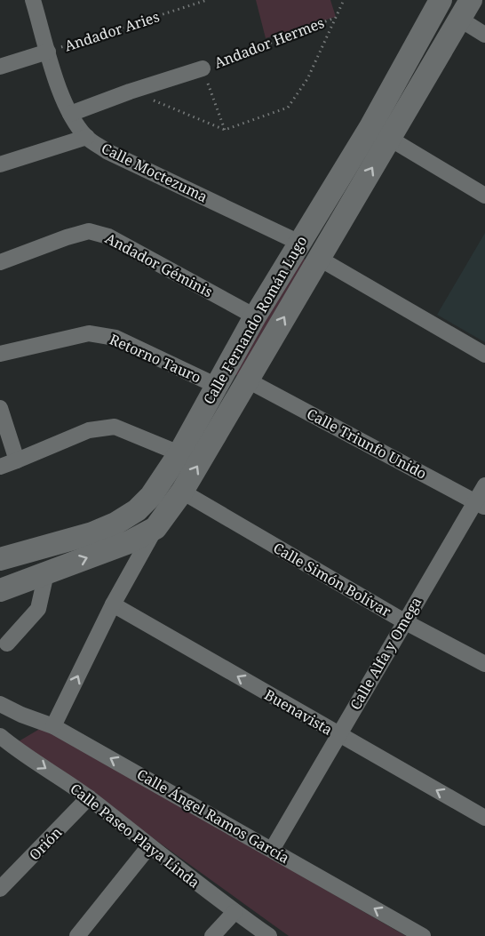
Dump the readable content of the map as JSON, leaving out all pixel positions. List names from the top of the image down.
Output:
{
  "streets": {
    "street": [
      "Andador Hermes",
      "Calle Moctezuma",
      "Andador Géminis",
      "Calle Fernando Román Lugo",
      "Retorno Tauro",
      "Calle Triunfo Unido",
      "Calle Simón Bolívar",
      "Calle Alfa y Omega",
      "Buenavista",
      "Calle Ángel Ramos García",
      "Calle Paseo Playa Linda",
      "Orión"
    ],
    "path": ["Andador Aries"]
  },
  "crossings": [
    ["Andador Aries", "Calle Moctezuma"],
    ["Andador Hermes", "Calle Moctezuma"],
    ["Calle Moctezuma", "Calle Fernando Román Lugo"],
    ["Andador Géminis", "Calle Fernando Román Lugo"],
    ["Calle Fernando Román Lugo", "Retorno Tauro"],
    ["Calle Fernando Román Lugo", "Calle Triunfo Unido"],
    ["Calle Fernando Román Lugo", "Calle Simón Bolívar"],
    ["Calle Fernando Román Lugo", "Buenavista"],
    ["Calle Fernando Román Lugo", "Calle Ángel Ramos García"],
    ["Calle Triunfo Unido", "Calle Alfa y Omega"],
    ["Calle Simón Bolívar", "Calle Alfa y Omega"],
    ["Calle Alfa y Omega", "Buenavista"],
    ["Calle Alfa y Omega", "Calle Ángel Ramos García"],
    ["Calle Paseo Playa Linda", "Orión"]
  ],
  "one_way": ["Buenavista", "Calle Ángel Ramos García"]
}
